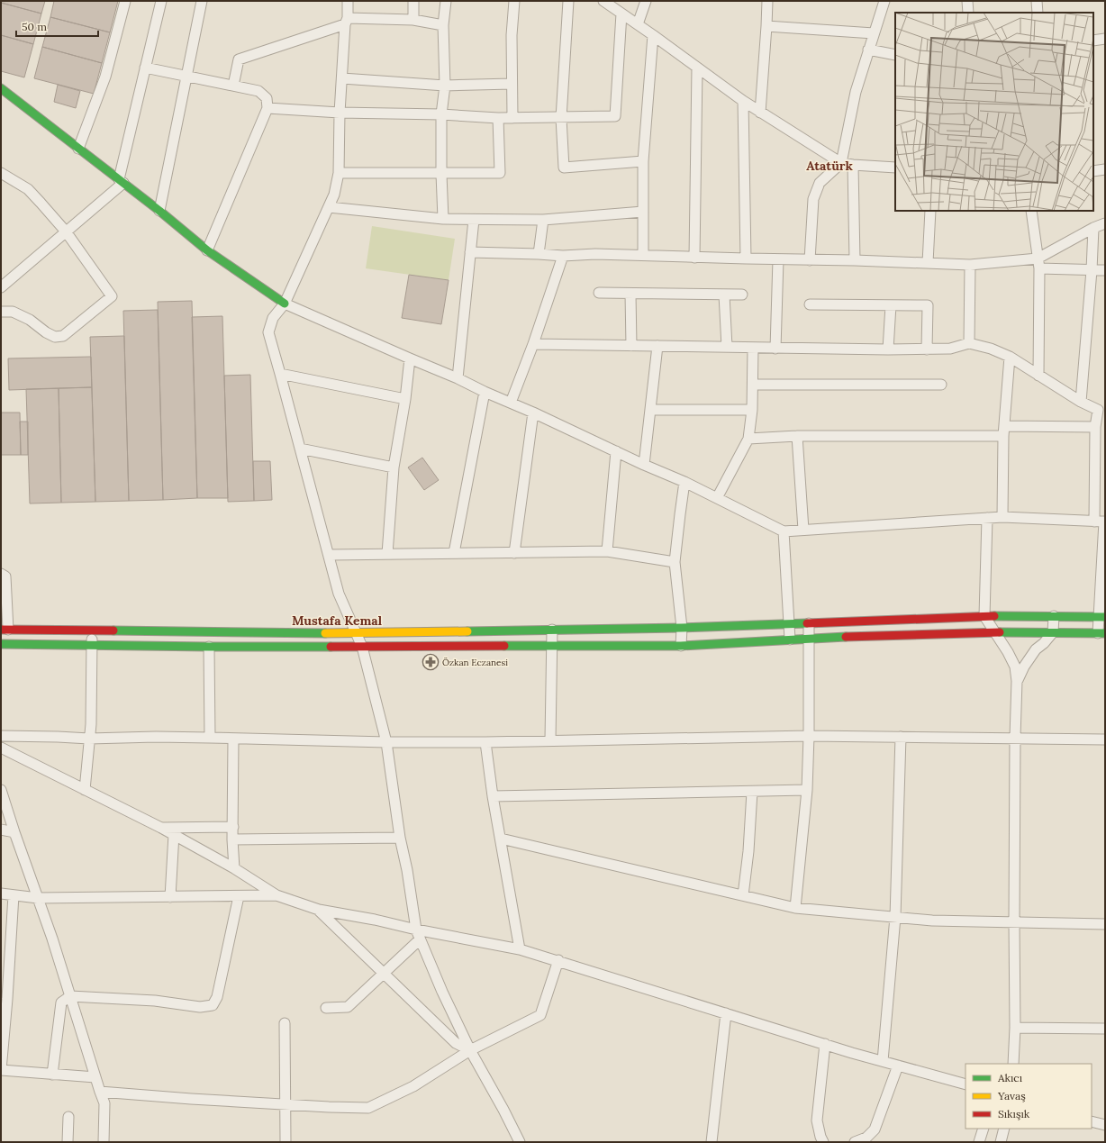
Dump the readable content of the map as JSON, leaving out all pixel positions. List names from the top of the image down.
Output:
{
  "districts": ["Atatürk", "Mustafa Kemal"],
  "places": {
    "pharmacy": ["Özkan Eczanesi"]
  },
  "legend": ["Akıcı", "Yavaş", "Sıkışık"],
  "scale_bar": "50 m"
}
